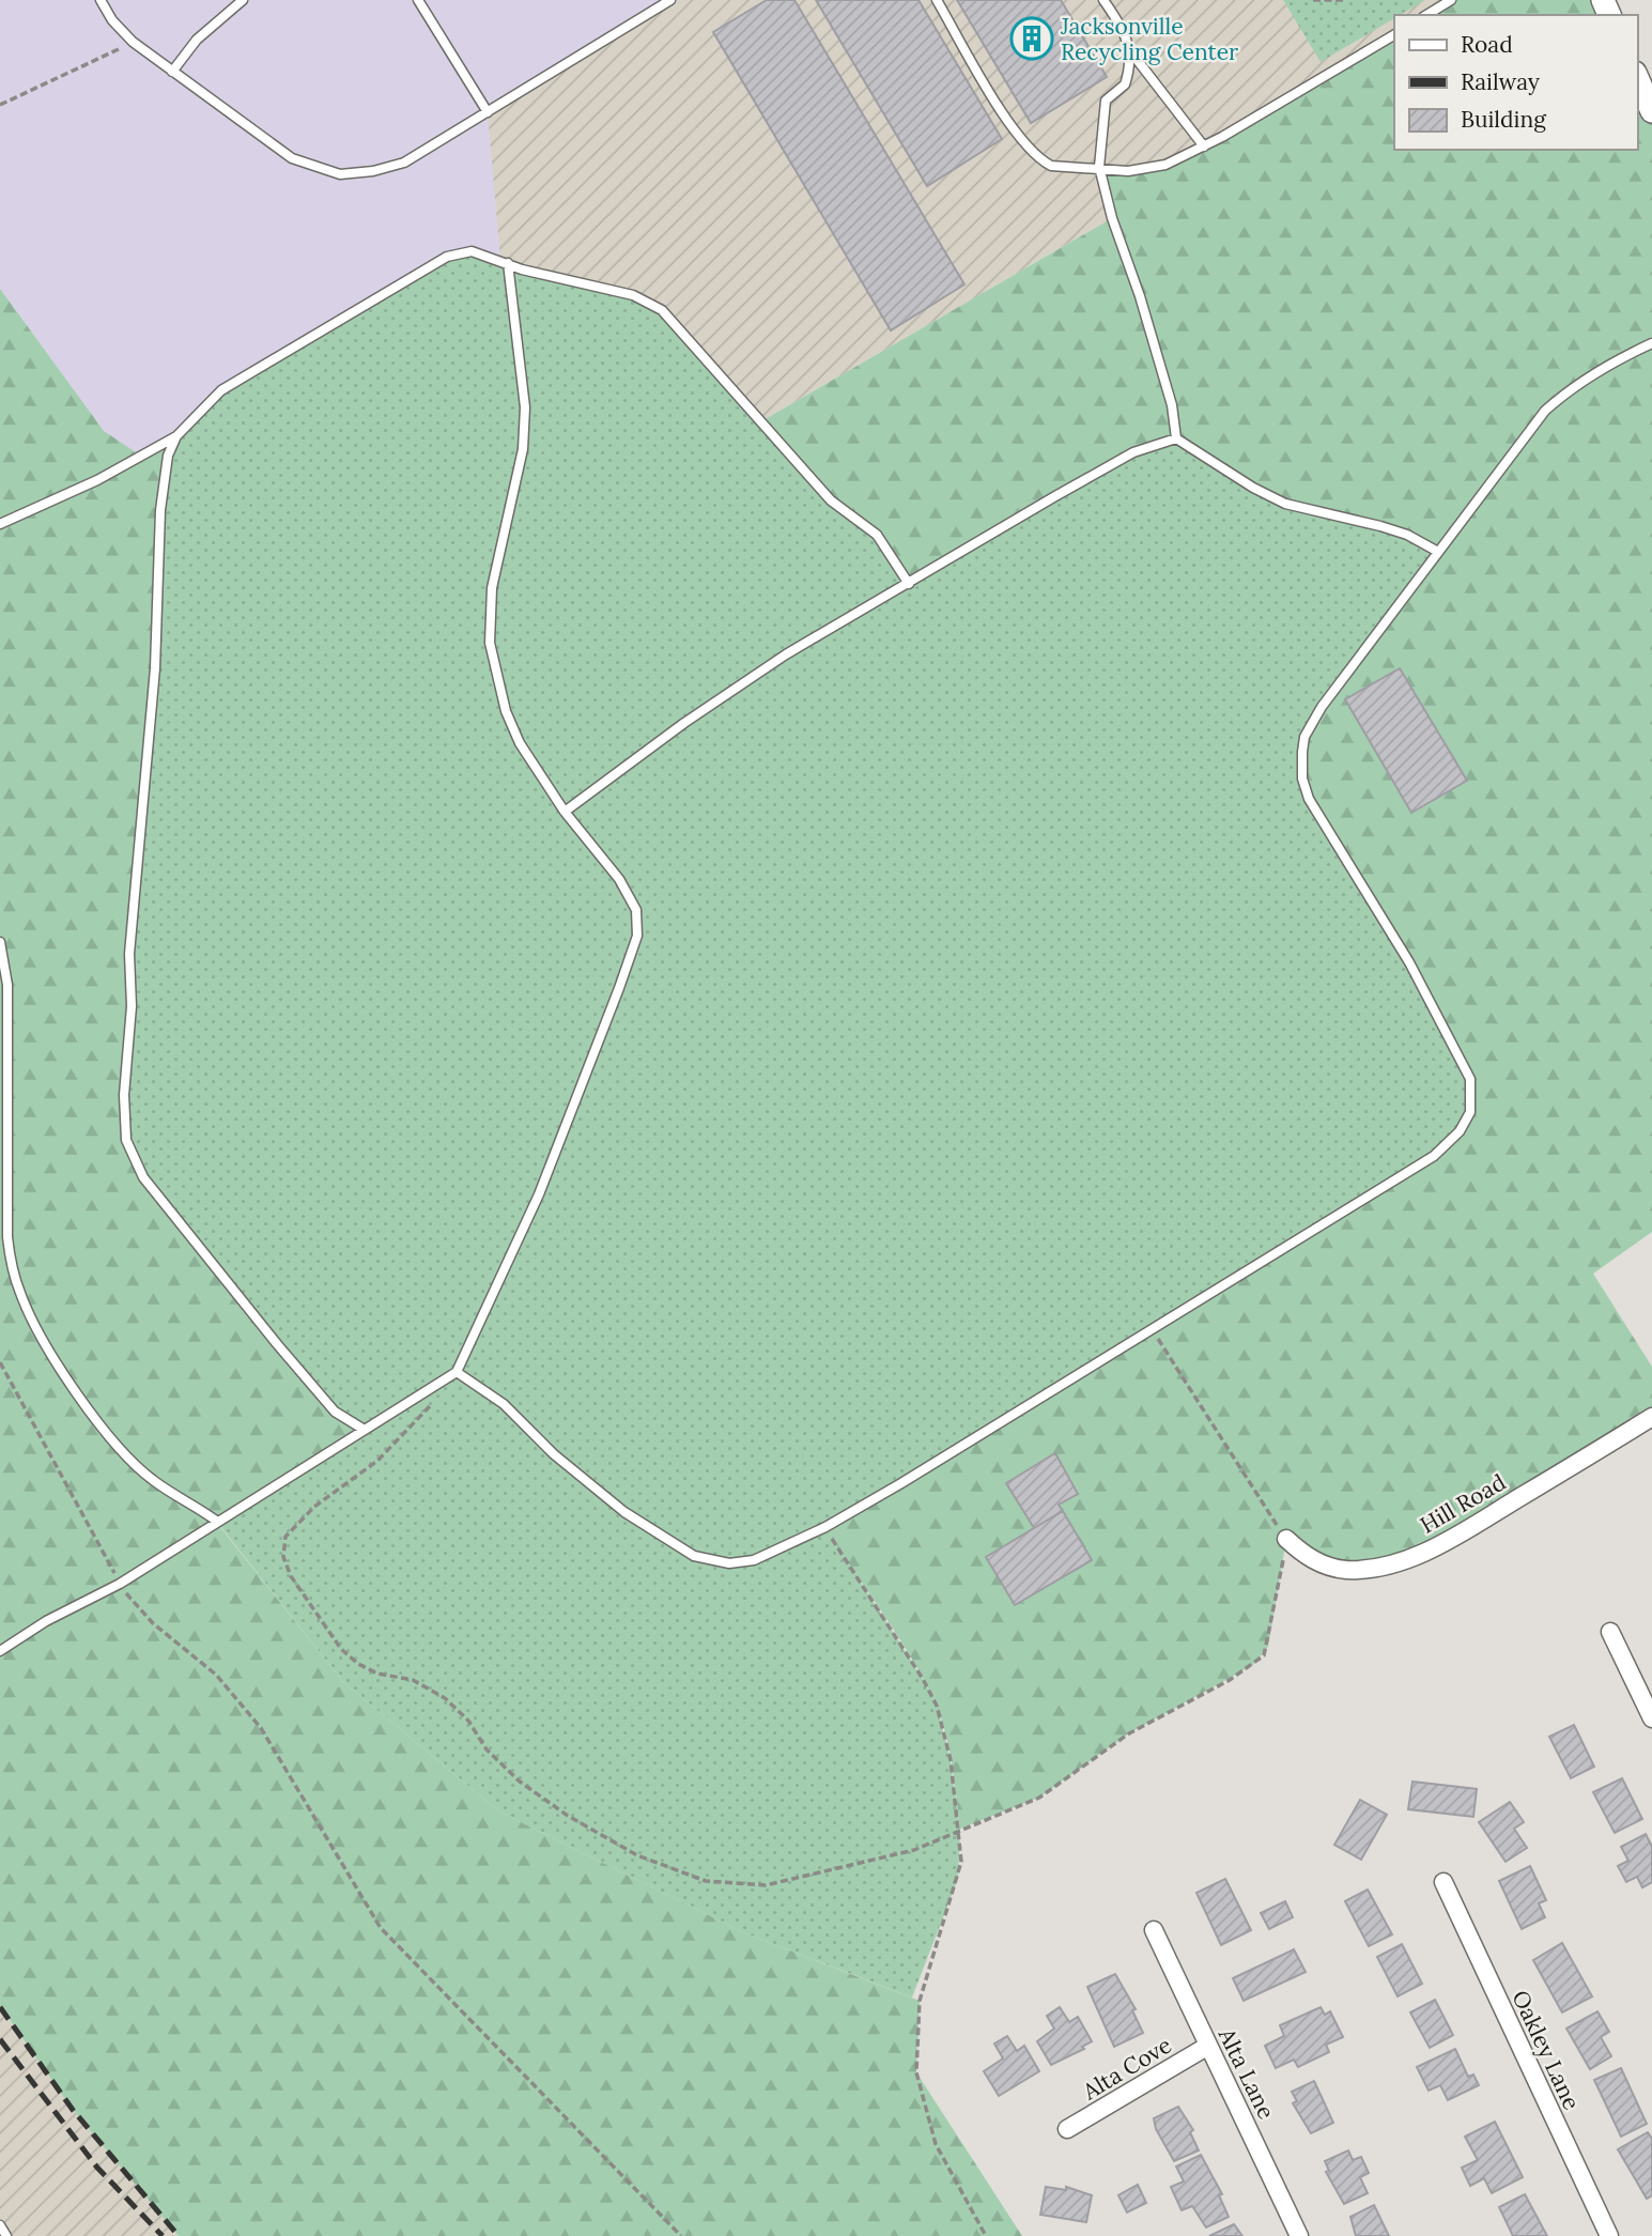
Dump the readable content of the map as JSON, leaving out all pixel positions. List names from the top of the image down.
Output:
{
  "streets": {
    "street": [
      "Hill Road",
      "Oakley Lane",
      "Alta Cove",
      "Alta Lane"
    ]
  },
  "crossings": [
    ["Alta Cove", "Alta Lane"]
  ],
  "places": {
    "building": ["Jacksonville Recycling Center"]
  },
  "legend": ["Road", "Railway", "Building"]
}
